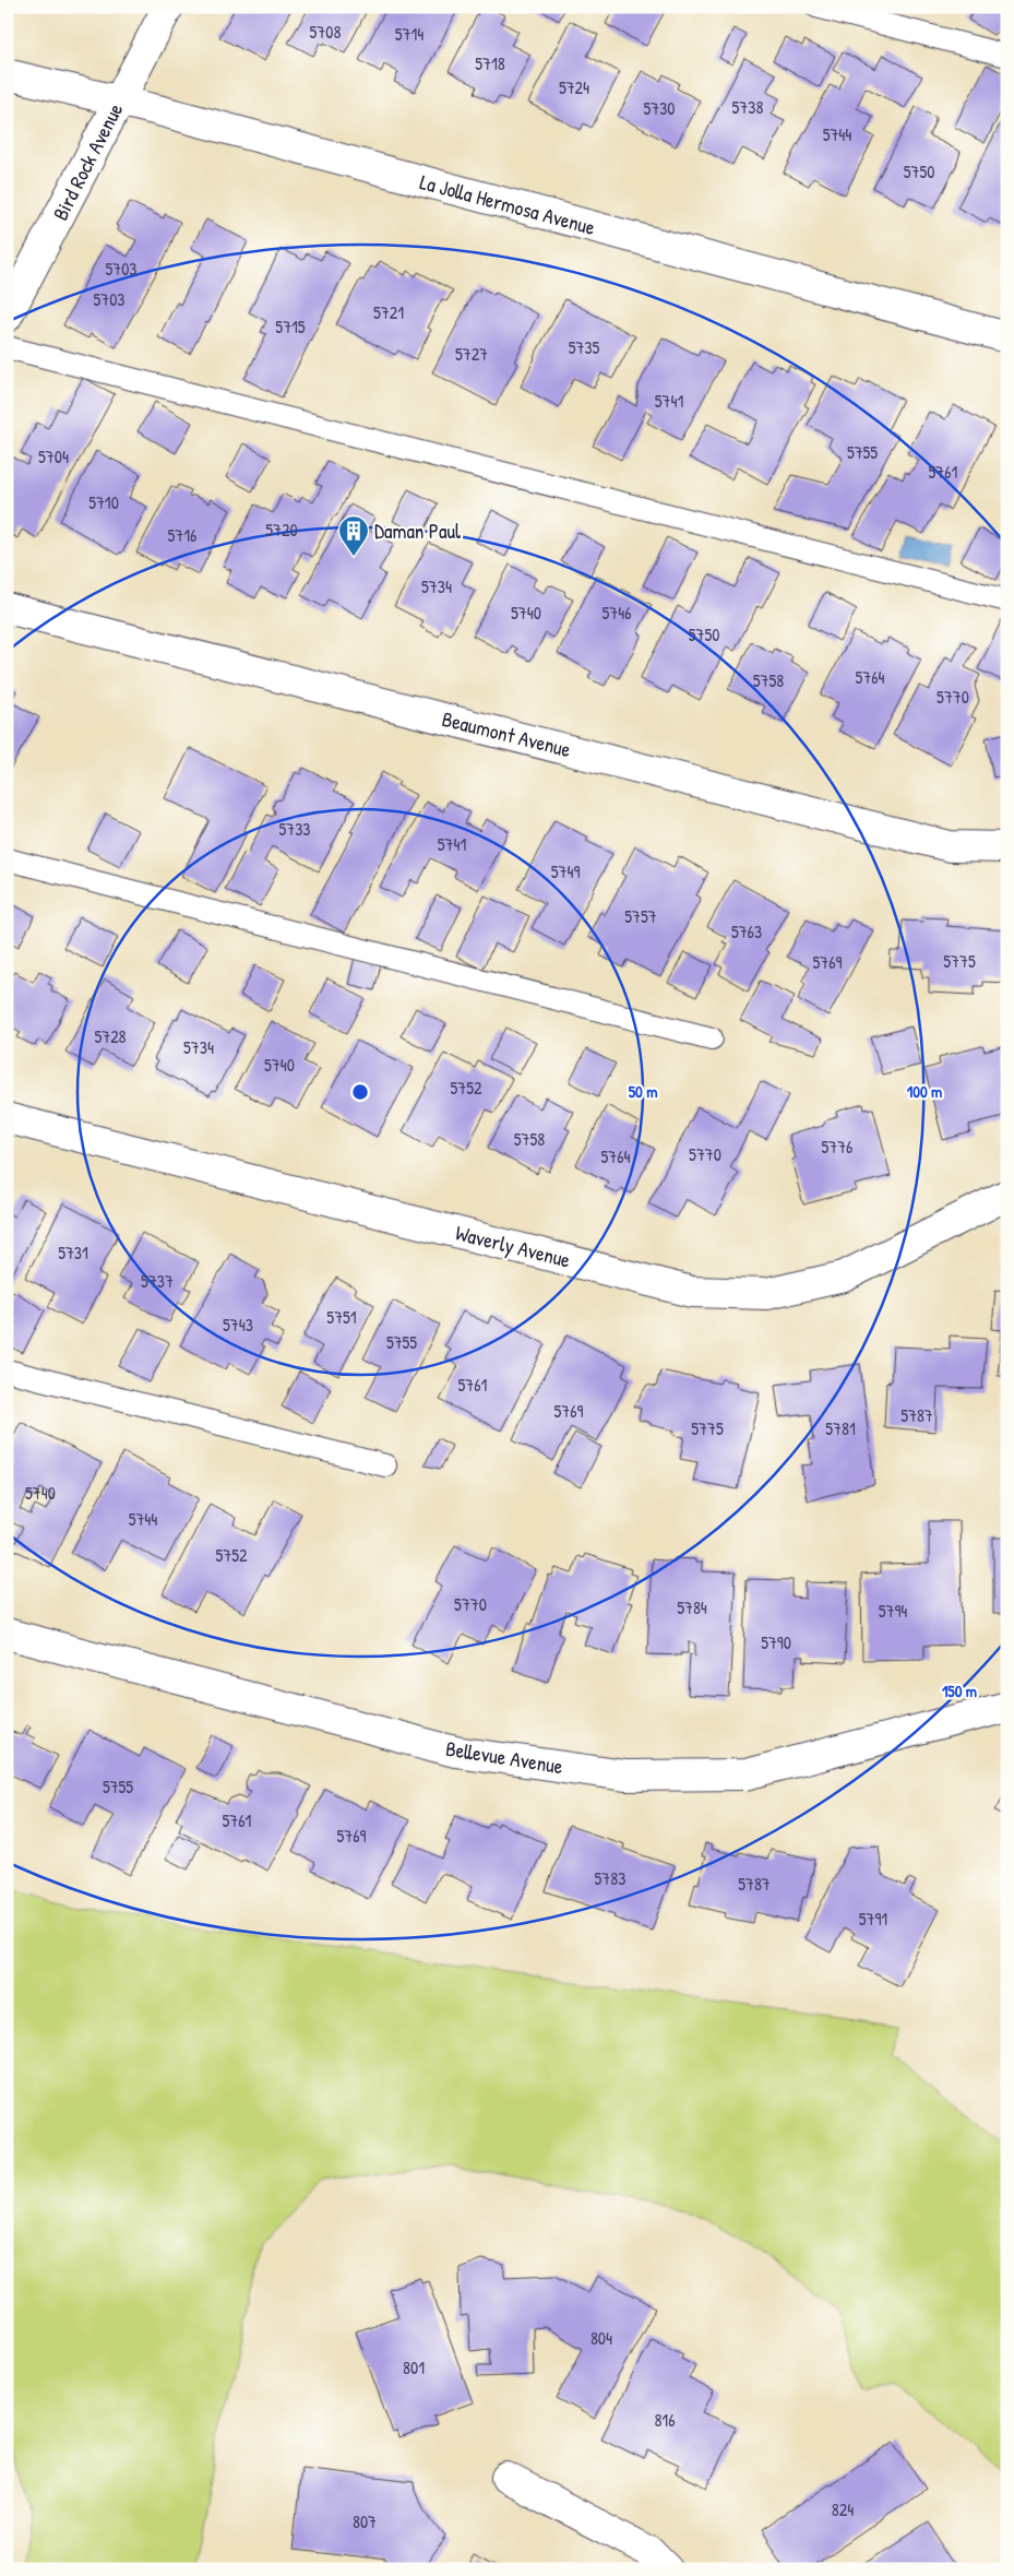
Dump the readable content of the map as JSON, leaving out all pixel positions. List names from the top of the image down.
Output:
{
  "streets": {
    "street": [
      "Bird Rock Avenue",
      "La Jolla Hermosa Avenue",
      "Beaumont Avenue",
      "Waverly Avenue",
      "Bellevue Avenue"
    ]
  },
  "crossings": [
    ["Bird Rock Avenue", "La Jolla Hermosa Avenue"]
  ],
  "places": {
    "building": ["Daman Paul"]
  },
  "house_numbers": [
    "5708",
    "5714",
    "5718",
    "5724",
    "5738",
    "5730",
    "5744",
    "5750",
    "5703",
    "5703",
    "5721",
    "5715",
    "5735",
    "5727",
    "5741",
    "5755",
    "5704",
    "5761",
    "5710",
    "5720",
    "5716",
    "5734",
    "5740",
    "5746",
    "5750",
    "5764",
    "5758",
    "5770",
    "5733",
    "5741",
    "5749",
    "5757",
    "5763",
    "5775",
    "5769",
    "5728",
    "5734",
    "5740",
    "5752",
    "5758",
    "5776",
    "5770",
    "5764",
    "5731",
    "5737",
    "5751",
    "5743",
    "5755",
    "5761",
    "5769",
    "5787",
    "5775",
    "5781",
    "5740",
    "5744",
    "5752",
    "5770",
    "5784",
    "5794",
    "5790",
    "5755",
    "5761",
    "5769",
    "5783",
    "5787",
    "5791",
    "804",
    "801",
    "816",
    "824",
    "807"
  ],
  "rings": ["50 m", "100 m", "150 m"]
}
